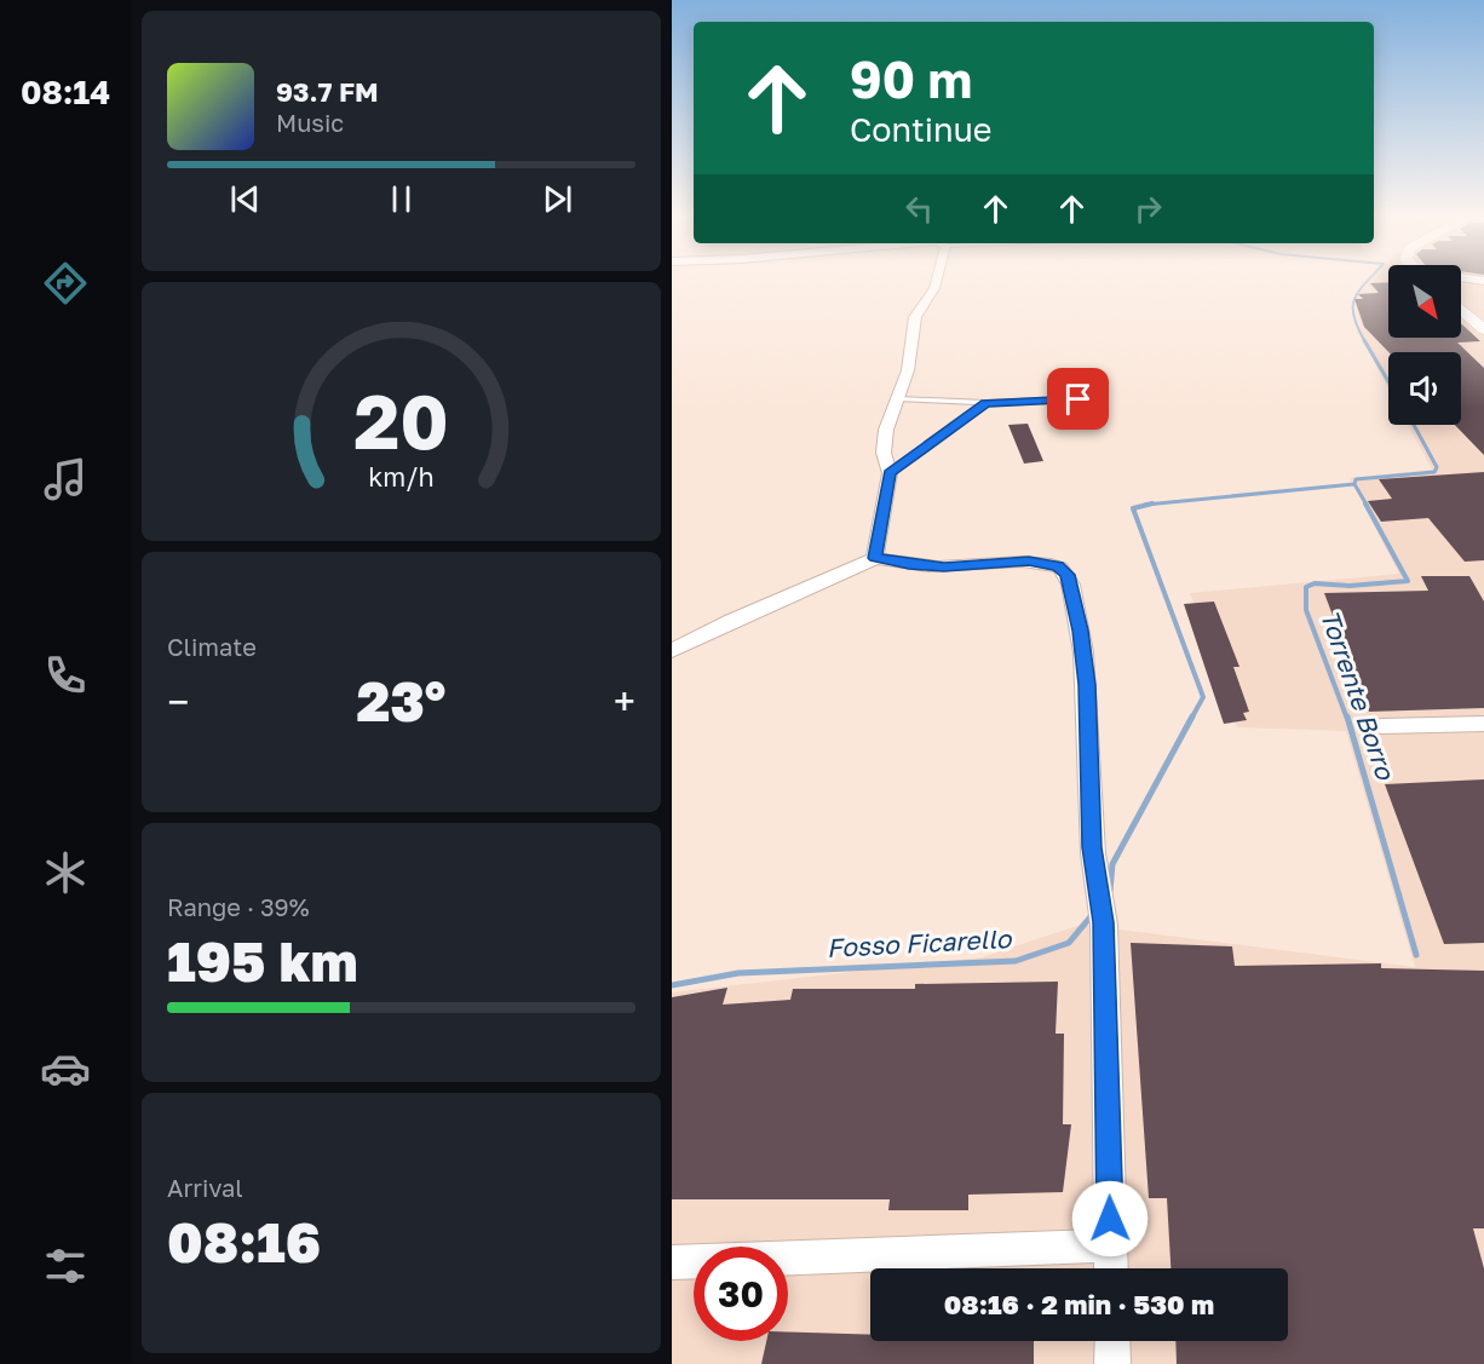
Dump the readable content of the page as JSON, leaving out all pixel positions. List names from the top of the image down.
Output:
{
  "water": ["Torrente Borro", "Fosso Ficarello"],
  "north": "bottom right",
  "page": {
    "tabs": "08:14",
    "turn": ["90 m", "Continue"],
    "song": ["93.7 FM", "Music"],
    "tile": [
      "Climate",
      ["Range · 39%", "195 km"],
      ["Arrival", "08:16"]
    ],
    "heat": ["−", "23°", "+"],
    "limit": "30",
    "trip": "08:16 · 2 min · 530 m",
    "gauge": ["20", "km/h"]
  }
}
